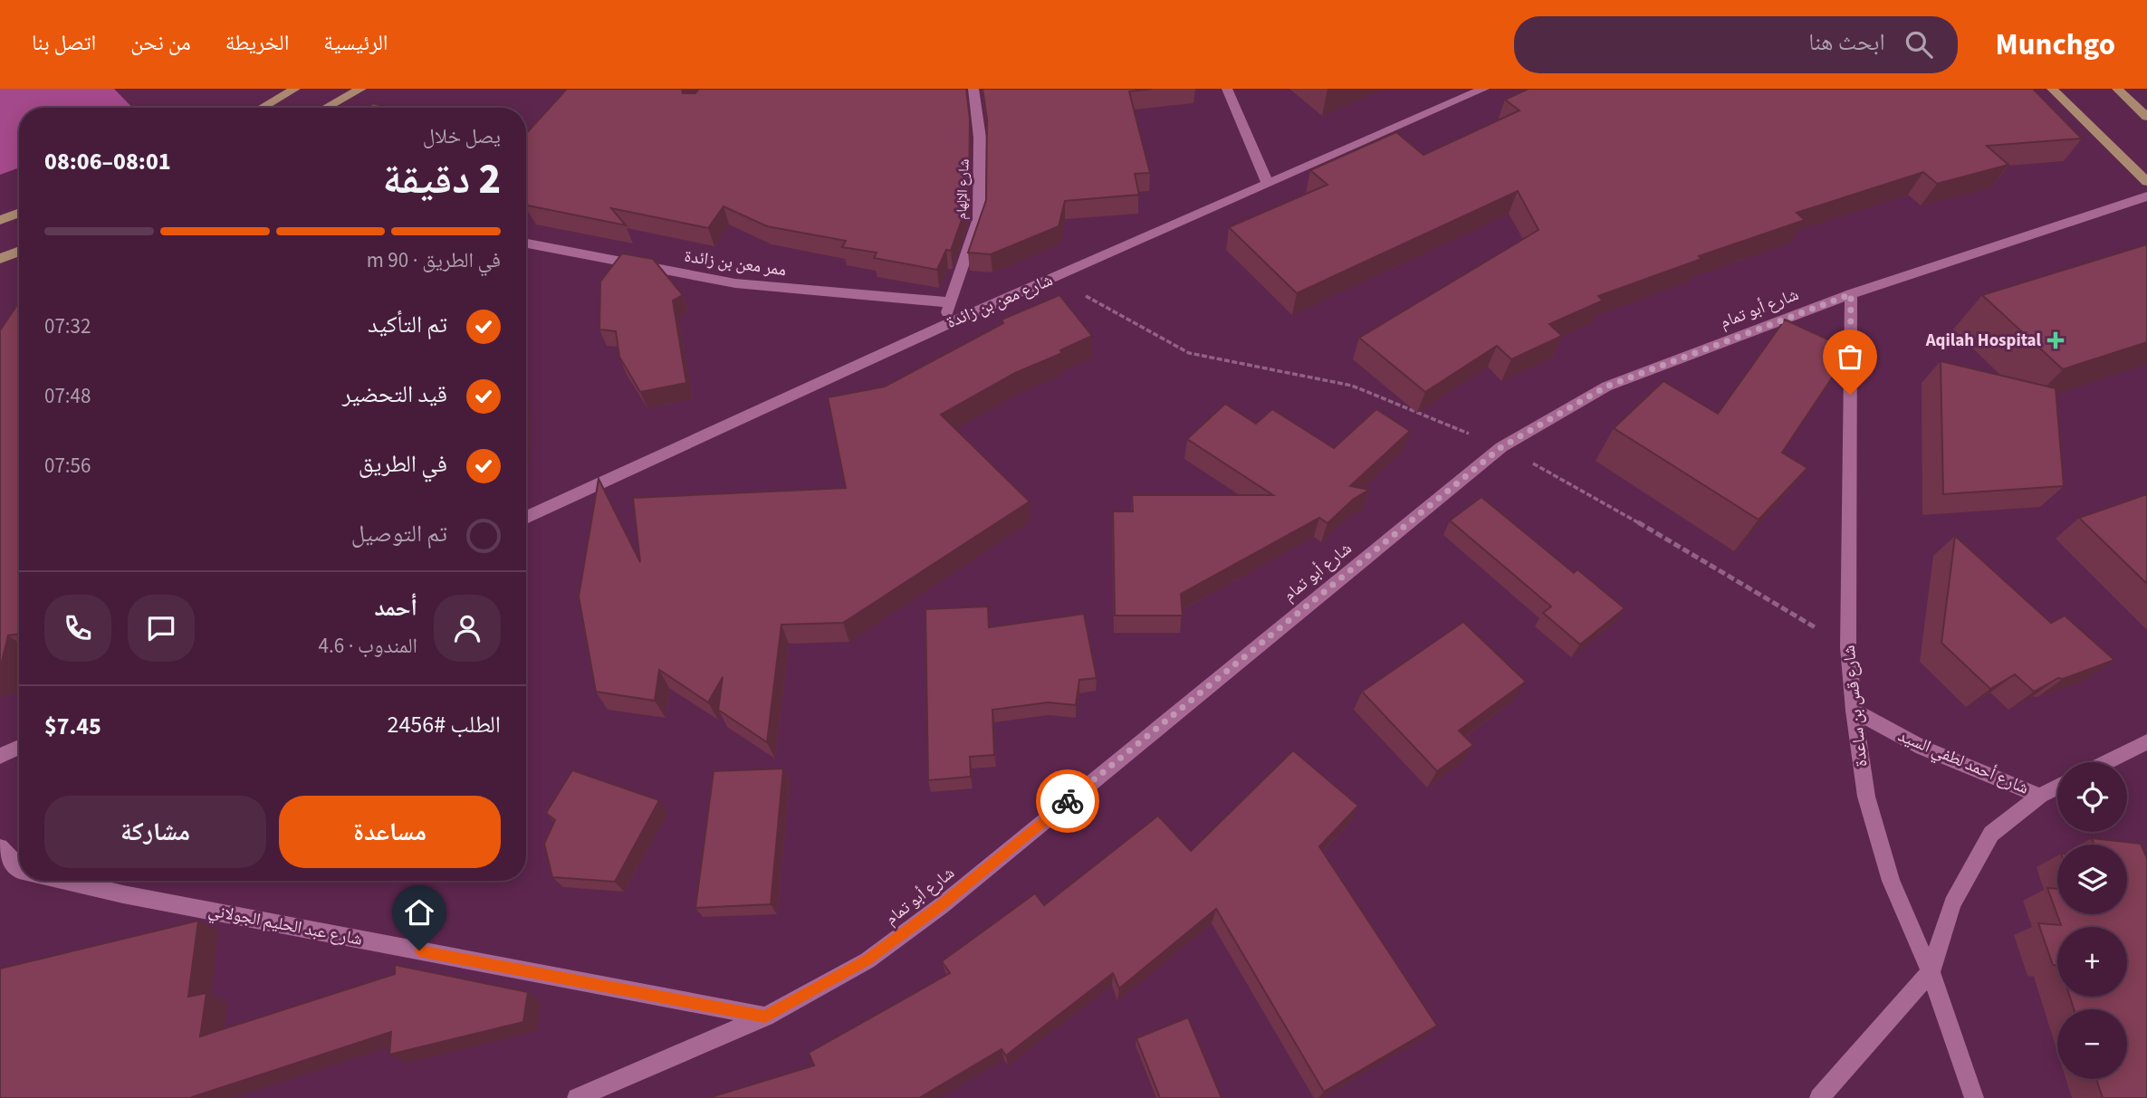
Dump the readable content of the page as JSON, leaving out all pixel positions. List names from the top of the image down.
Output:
{
  "streets": {
    "street": [
      "شارع الإلهام",
      "ممر معن بن زائدة",
      "شارع معن بن زائدة",
      "شارع أبو تمام",
      "شارع قس بن ساعدة",
      "شارع أحمد لطفي السيد",
      "شارع عبد الحليم الجولاني"
    ]
  },
  "crossings": [
    ["شارع الإلهام", "ممر معن بن زائدة"],
    ["شارع الإلهام", "شارع معن بن زائدة"],
    ["شارع أبو تمام", "شارع قس بن ساعدة"],
    ["شارع أبو تمام", "شارع عبد الحليم الجولاني"],
    ["شارع قس بن ساعدة", "شارع أحمد لطفي السيد"]
  ],
  "places": {
    "health": ["Aqilah Hospital"]
  },
  "page": {
    "header": "Munchgo",
    "search": "ابحث هنا",
    "nav": [
      "الرئيسية",
      "الخريطة",
      "من نحن",
      "اتصل بنا"
    ],
    "heading": ["2 دقيقة", "يصل خلال", "08:01–08:06"],
    "panel": [
      "أحمد",
      "المندوب · 4.6",
      "الطلب #2456",
      "$7.45"
    ],
    "bar": "في الطريق · 90 m",
    "list": [
      ["تم التأكيد", "07:32"],
      ["قيد التحضير", "07:48"],
      ["في الطريق", "07:56"],
      "تم التوصيل"
    ],
    "map_buttons": ["+", "−"],
    "buttons": ["مساعدة", "مشاركة"]
  }
}
